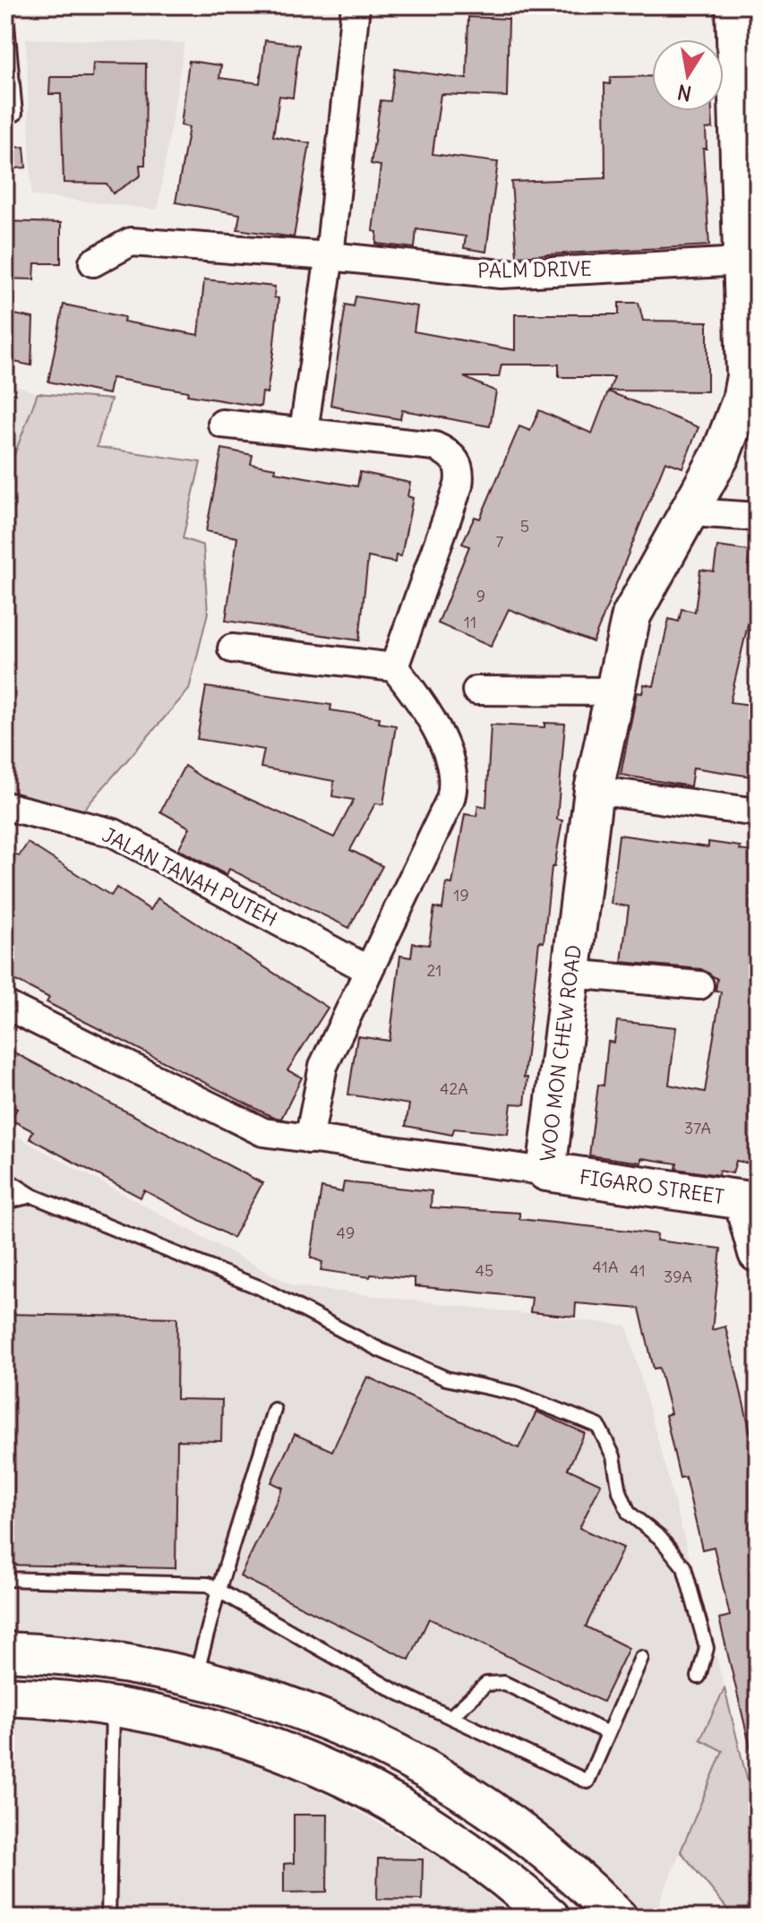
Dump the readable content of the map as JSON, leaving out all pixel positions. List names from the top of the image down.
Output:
{
  "streets": {
    "street": [
      "PALM DRIVE",
      "JALAN TANAH PUTEH",
      "WOO MON CHEW ROAD",
      "FIGARO STREET"
    ]
  },
  "crossings": [
    ["PALM DRIVE", "WOO MON CHEW ROAD"],
    ["WOO MON CHEW ROAD", "FIGARO STREET"]
  ],
  "house_numbers": [
    "5",
    "7",
    "9",
    "11",
    "19",
    "21",
    "42A",
    "37A",
    "49",
    "41A",
    "45",
    "41",
    "39A"
  ],
  "north": "bottom"
}
